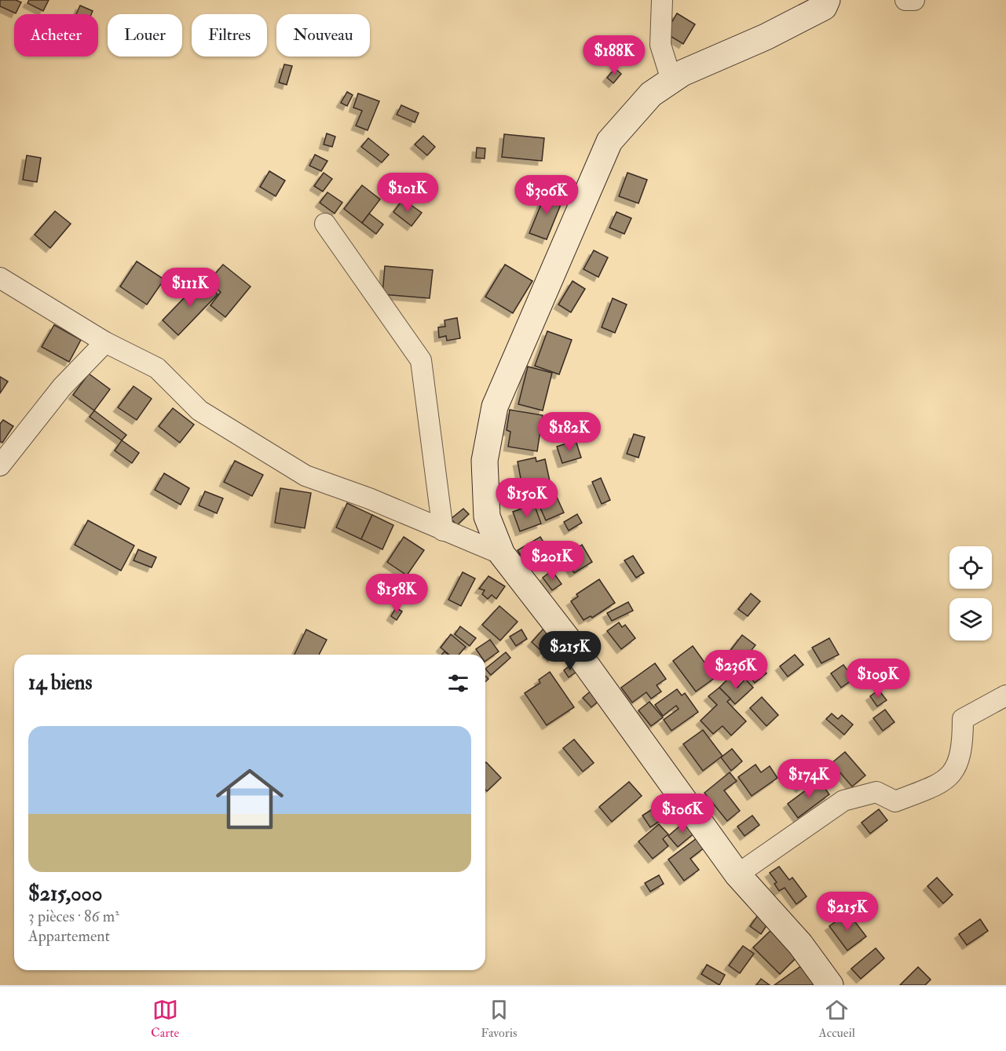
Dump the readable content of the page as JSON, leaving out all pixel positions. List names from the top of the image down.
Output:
{
  "page": {
    "chip": [
      "Acheter",
      "Louer",
      "Filtres",
      "Nouveau"
    ],
    "price": [
      "$188K",
      "$101K",
      "$306K",
      "$111K",
      "$182K",
      "$150K",
      "$201K",
      "$158K",
      "$215K",
      "$236K",
      "$109K",
      "$174K",
      "$106K",
      "$215K"
    ],
    "heading": "14 biens",
    "list": [
      {
        "name": "$215,000",
        "note": "3 pièces · 86 m² · Appartement"
      }
    ],
    "tabs": ["Carte", "Favoris", "Accueil"]
  }
}
